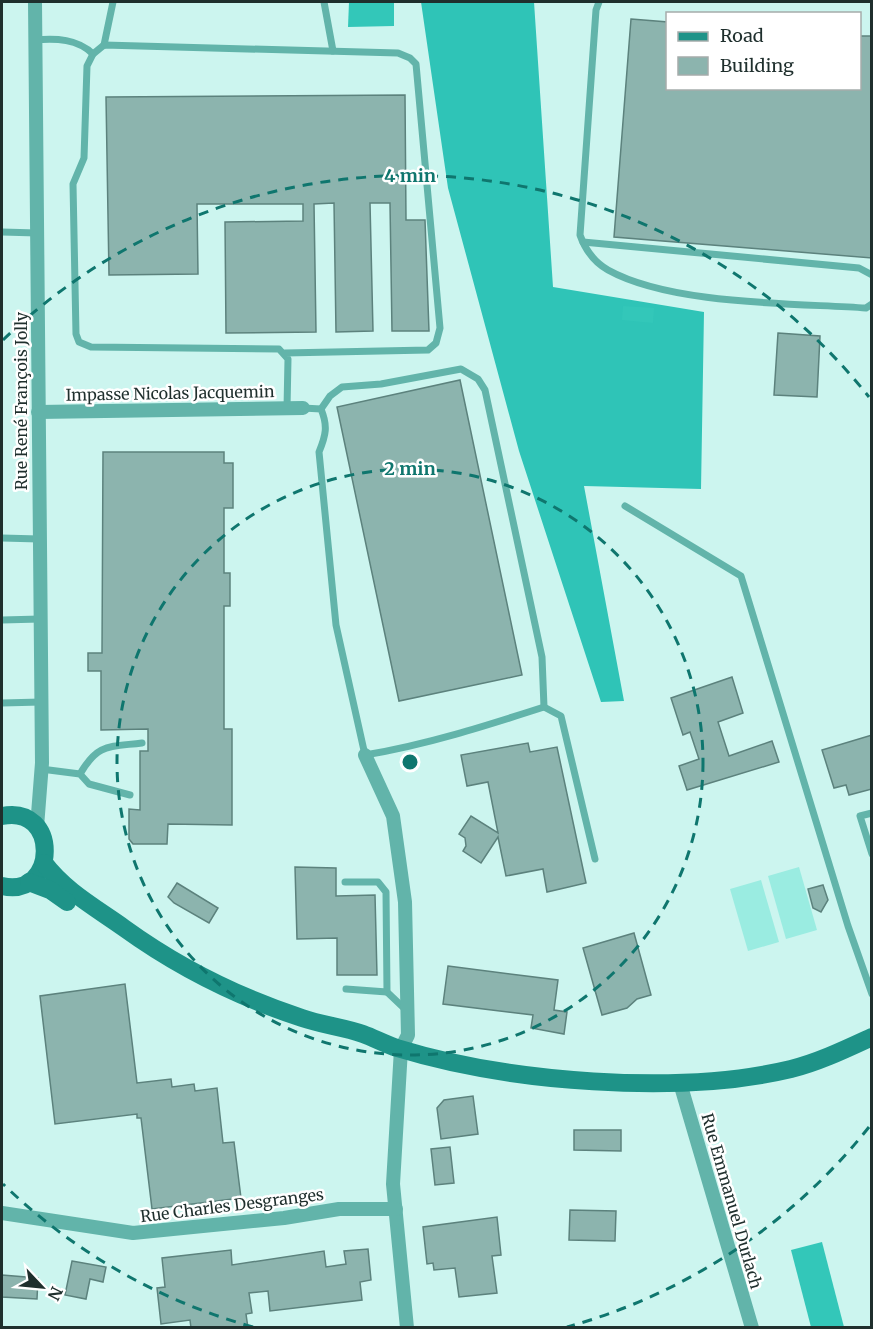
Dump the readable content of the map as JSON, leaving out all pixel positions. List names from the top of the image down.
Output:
{
  "streets": {
    "street": [
      "Impasse Nicolas Jacquemin",
      "Rue René François Jolly",
      "Rue Emmanuel Durlach",
      "Rue Charles Desgranges"
    ]
  },
  "crossings": [
    ["Impasse Nicolas Jacquemin", "Rue René François Jolly"]
  ],
  "legend": ["Road", "Building"],
  "north": "bottom right",
  "rings": ["4 min", "2 min"]
}
